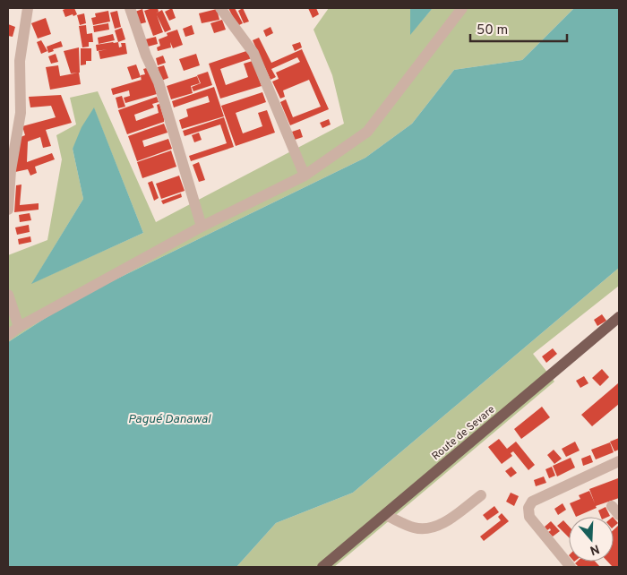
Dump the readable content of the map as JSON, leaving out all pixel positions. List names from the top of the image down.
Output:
{
  "streets": {
    "main road": ["Route de Sevare"]
  },
  "water": ["Pagué Danawal"],
  "scale_bar": "50 m",
  "north": "bottom"
}
